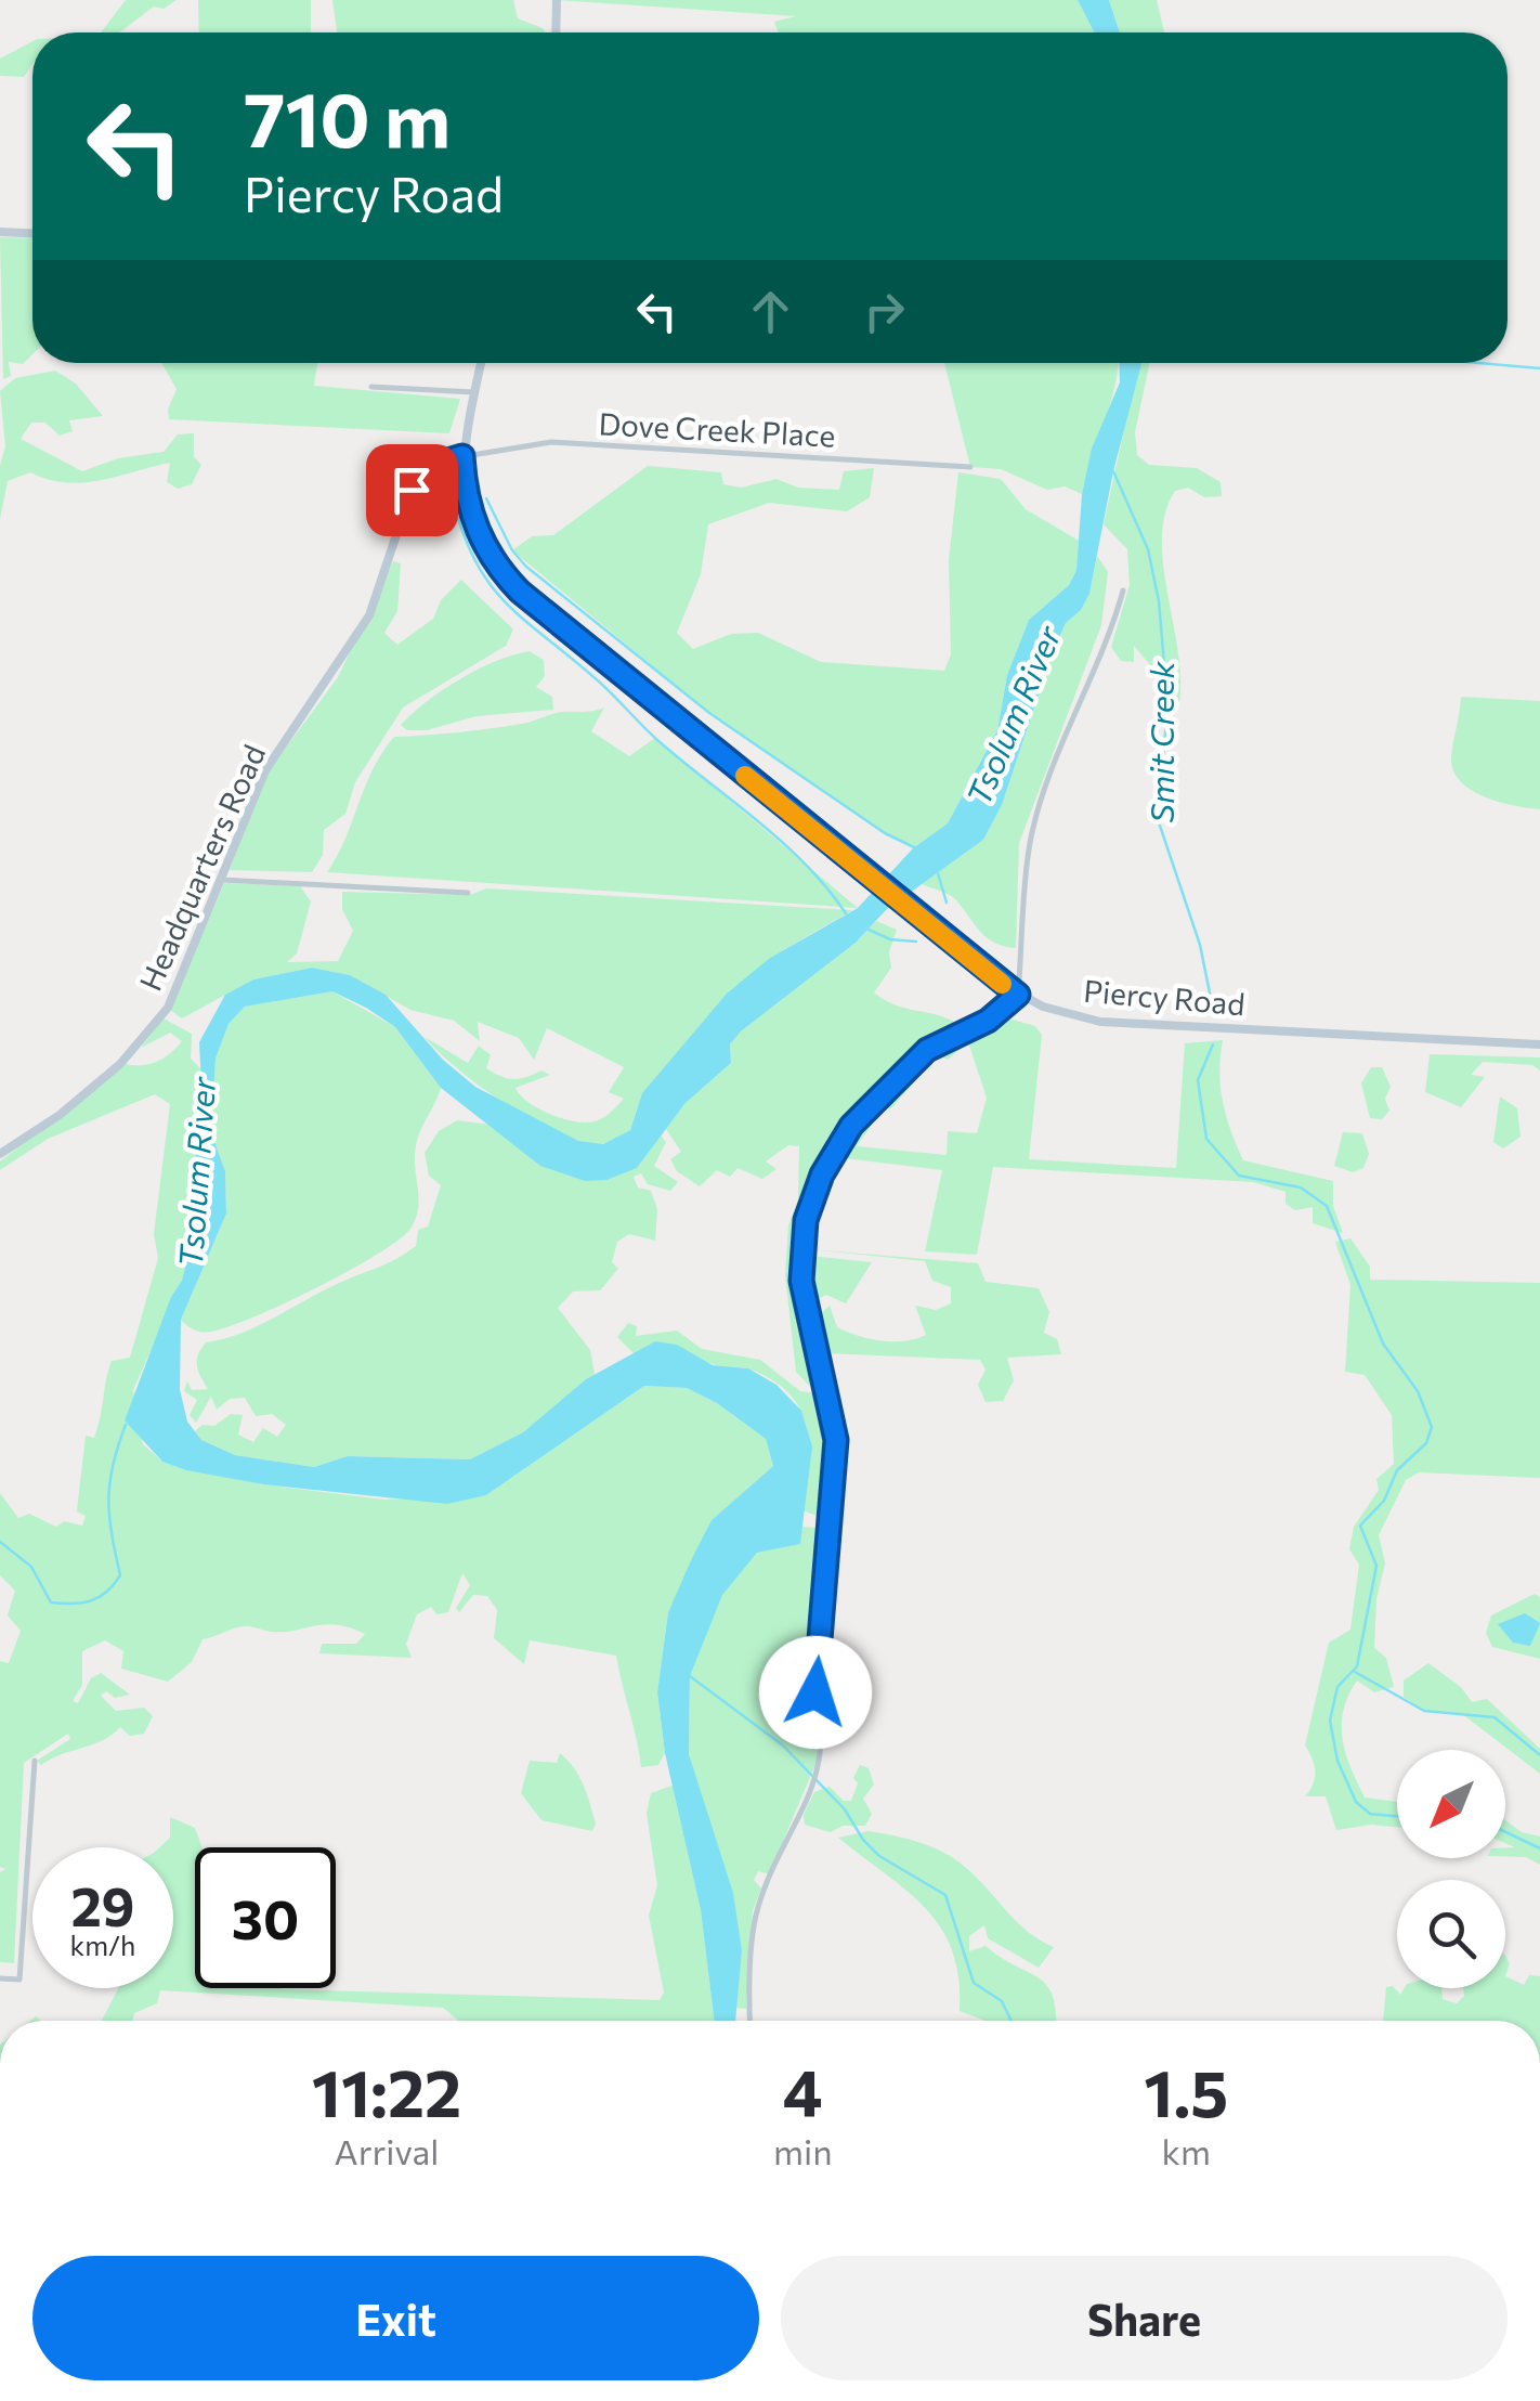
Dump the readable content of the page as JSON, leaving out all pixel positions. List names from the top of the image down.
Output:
{
  "streets": {
    "main road": ["Headquarters Road", "Piercy Road"],
    "street": ["Dove Creek Place"]
  },
  "crossings": [
    ["Dove Creek Place", "Headquarters Road"],
    ["Dove Creek Place", "Piercy Road"],
    ["Headquarters Road", "Piercy Road"]
  ],
  "water": ["Tsolum River", "Smit Creek"],
  "north": "bottom left",
  "page": {
    "turn": ["710 m", "Piercy Road"],
    "speed": "29 km/h",
    "limit": "30",
    "eta": [
      "11:22",
      "Arrival",
      "4",
      "min",
      "1.5",
      "km"
    ],
    "buttons": ["Exit", "Share"]
  }
}
